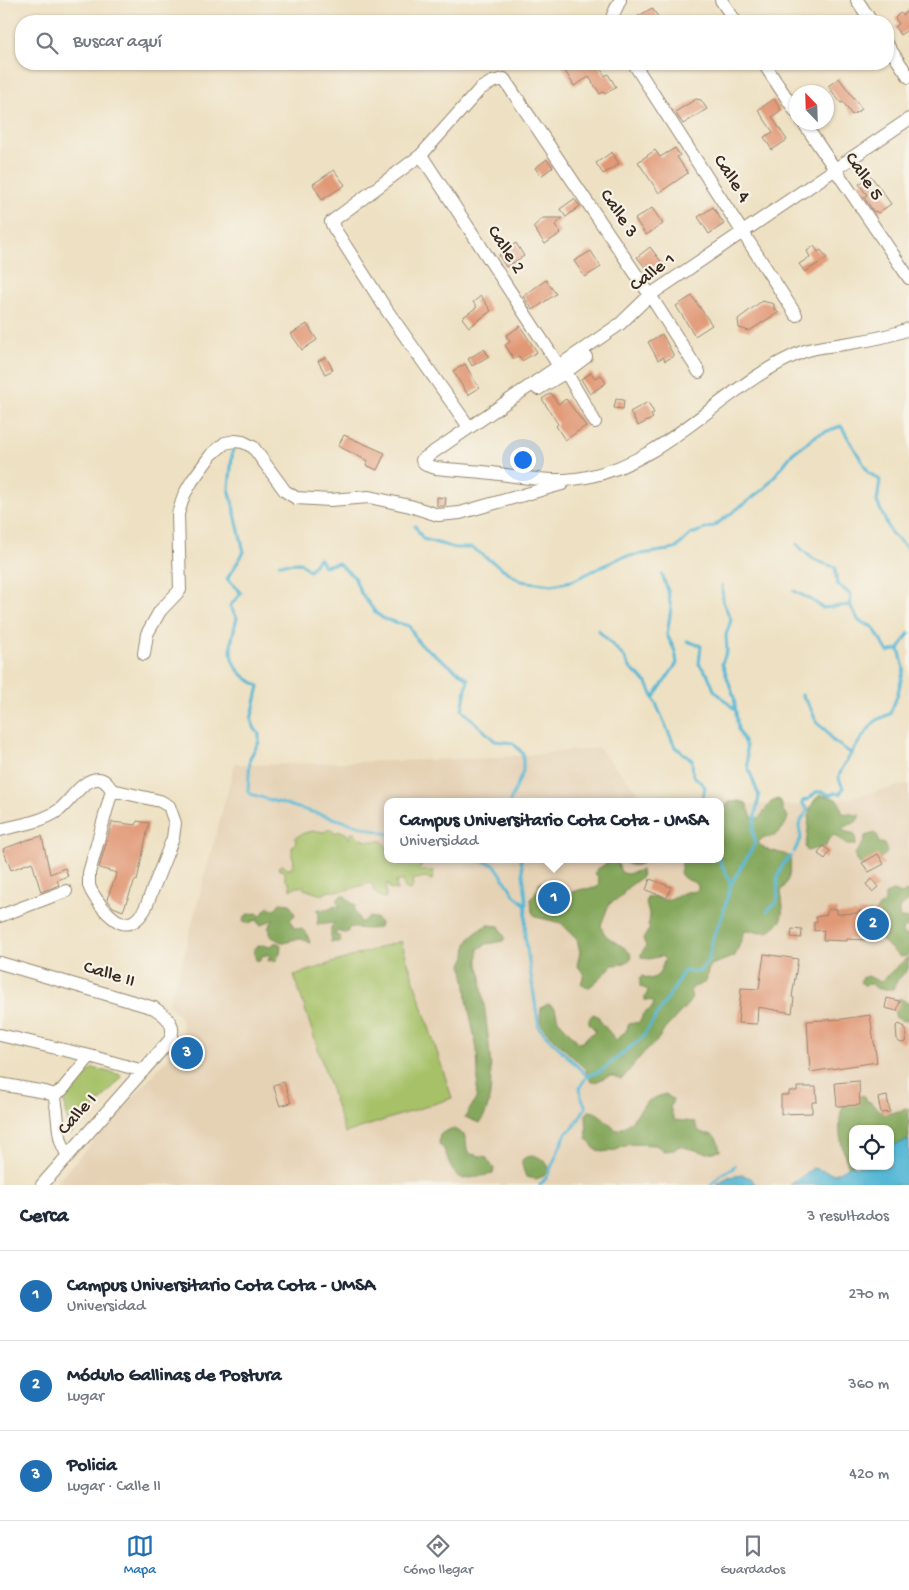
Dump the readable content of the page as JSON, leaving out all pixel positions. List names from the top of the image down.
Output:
{
  "streets": {
    "street": [
      "Calle 5",
      "Calle 4",
      "Calle 3",
      "Calle 2",
      "Calle 1",
      "Calle II",
      "Calle I"
    ]
  },
  "crossings": [
    ["Calle 5", "Calle 1"],
    ["Calle 4", "Calle 1"],
    ["Calle 3", "Calle 2"],
    ["Calle 3", "Calle 1"],
    ["Calle 2", "Calle 1"],
    ["Calle II", "Calle I"]
  ],
  "north": "top left",
  "page": {
    "search": "Buscar aquí",
    "popup": ["Campus Universitario Cota Cota - UMSA", "Universidad"],
    "pins": ["1", "2", "3"],
    "heading": ["Cerca", "3 resultados"],
    "list": [
      {
        "mark": "1",
        "name": "Campus Universitario Cota Cota - UMSA",
        "note": "Universidad",
        "value": "270 m"
      },
      {
        "mark": "2",
        "name": "Módulo Gallinas de Postura",
        "note": "Lugar",
        "value": "360 m"
      },
      {
        "mark": "3",
        "name": "Policia",
        "note": "Lugar · Calle II",
        "value": "420 m"
      }
    ],
    "nav": ["Mapa", "Cómo llegar", "Guardados"]
  }
}
